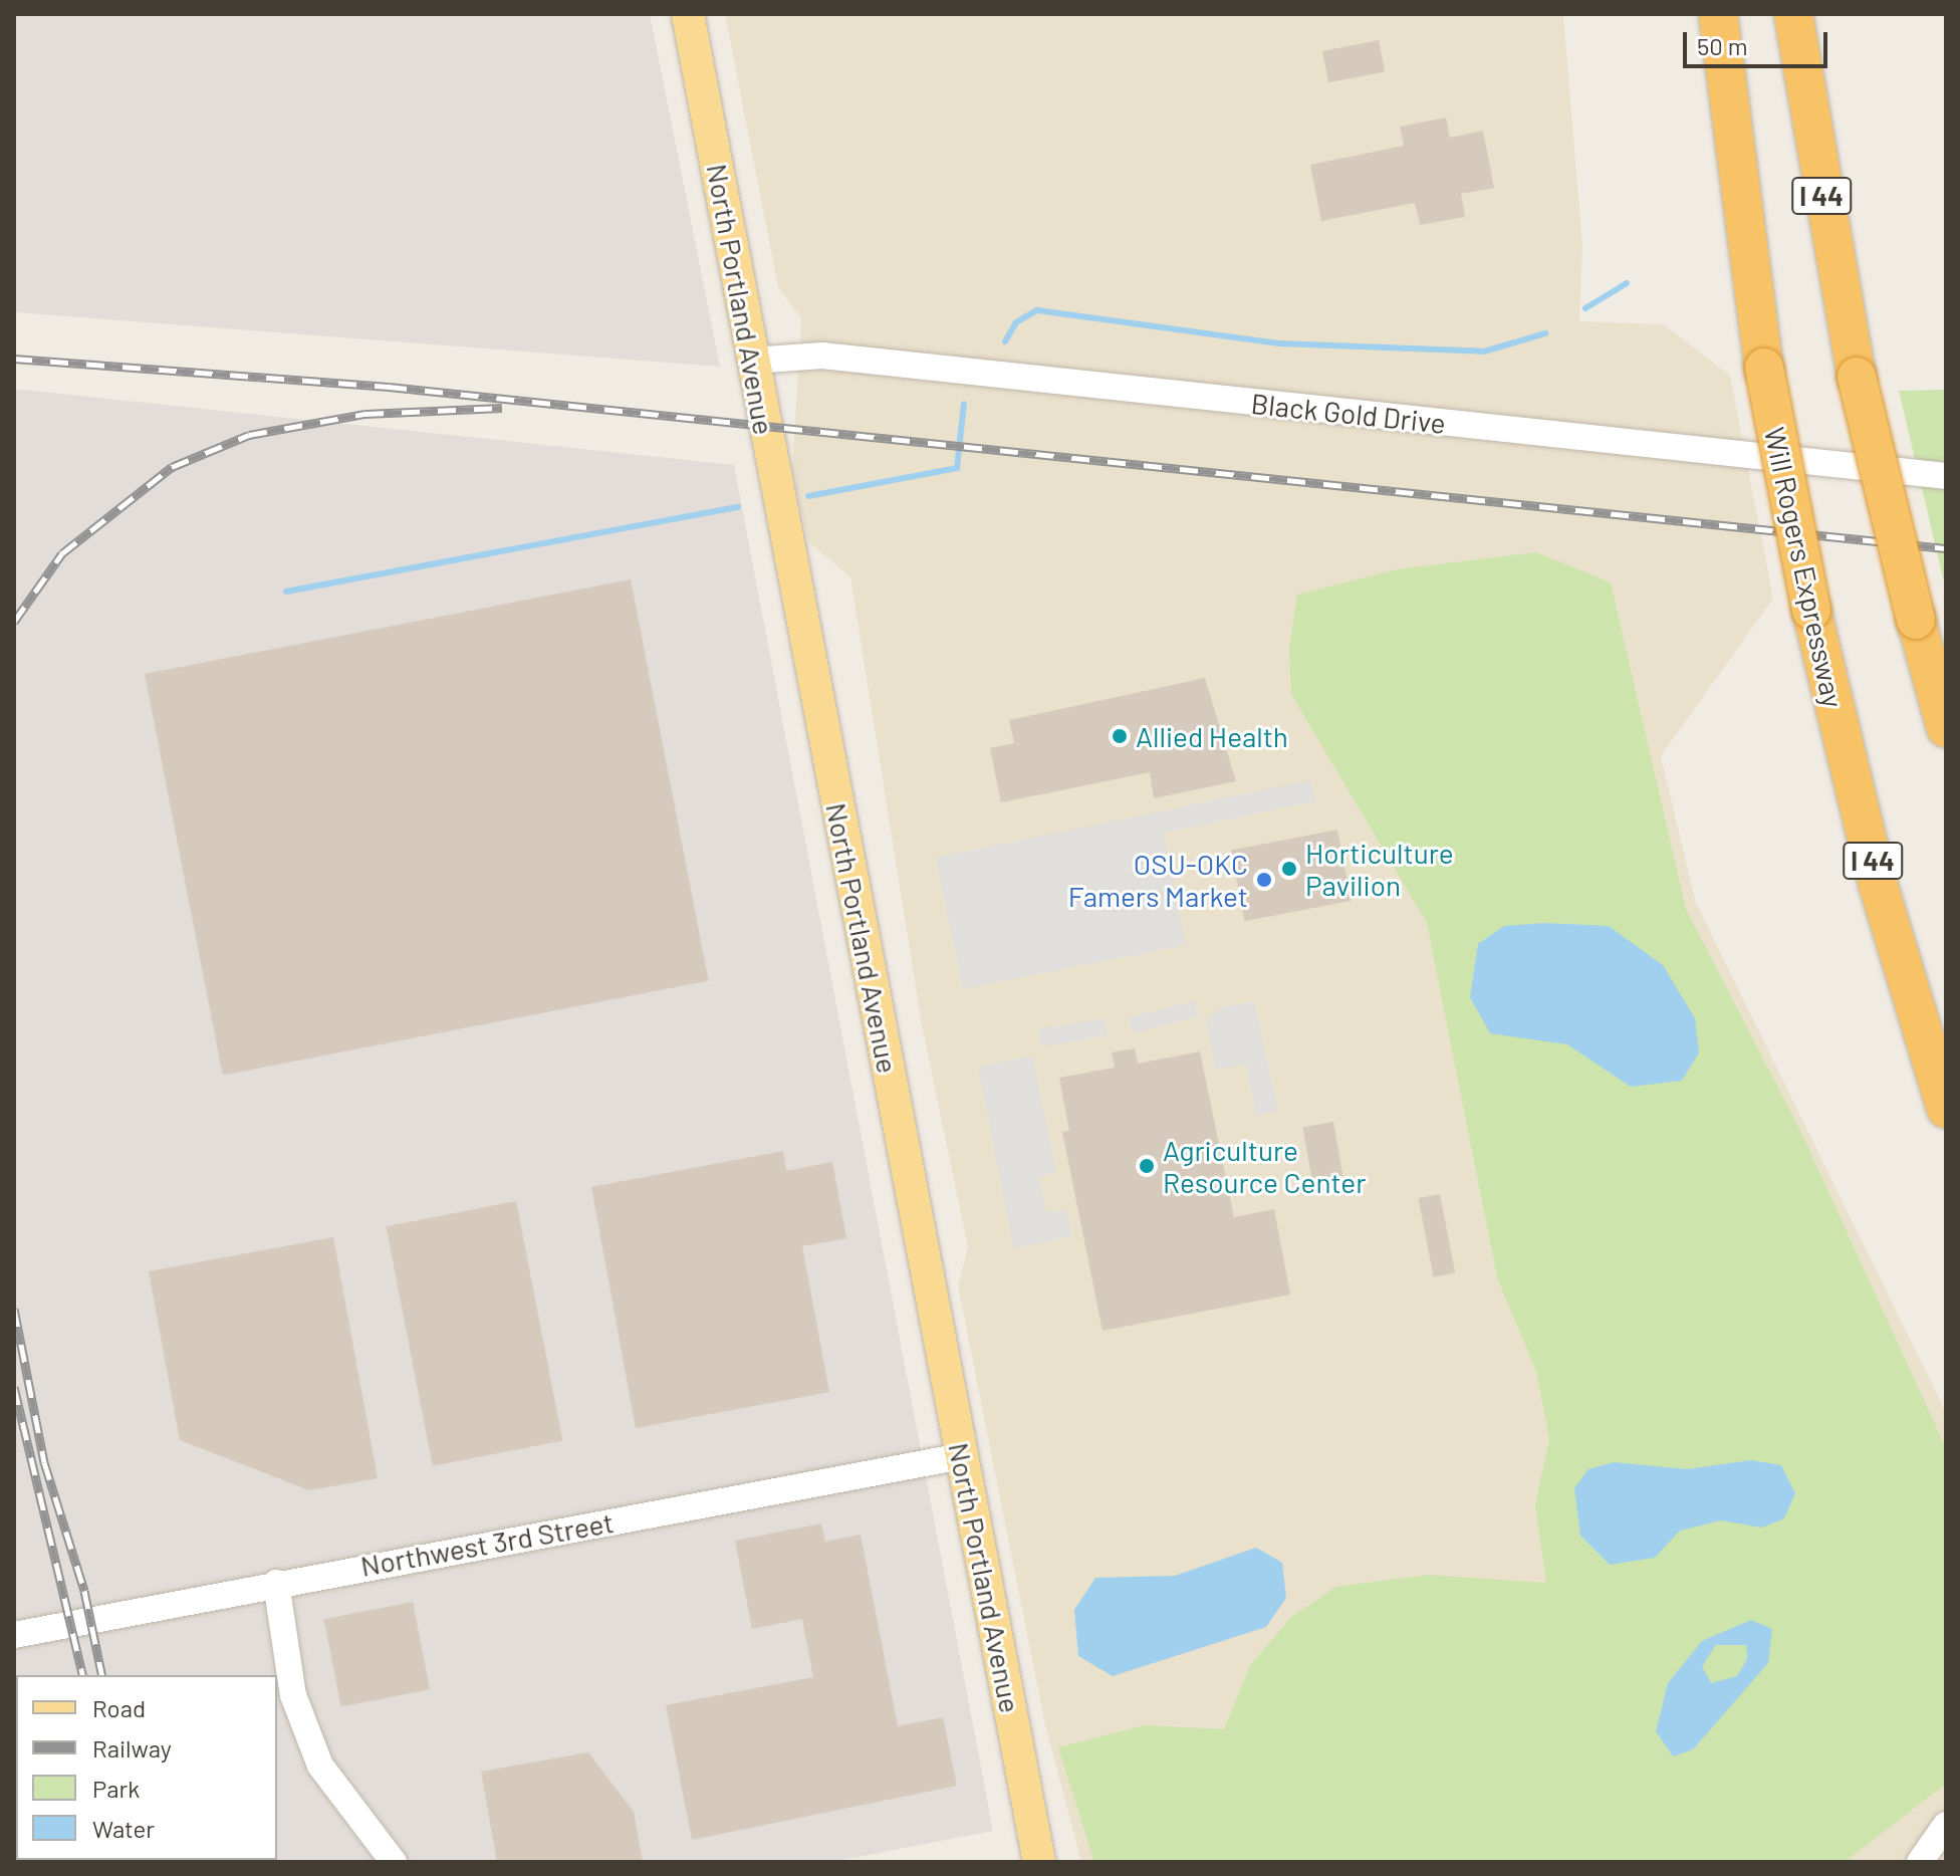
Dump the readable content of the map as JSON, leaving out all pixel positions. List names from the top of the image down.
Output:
{
  "streets": {
    "highway": ["I 44", "Will Rogers Expressway"],
    "main road": ["North Portland Avenue"],
    "street": ["Black Gold Drive", "Northwest 3rd Street"]
  },
  "crossings": [
    ["North Portland Avenue", "Black Gold Drive"],
    ["North Portland Avenue", "Northwest 3rd Street"]
  ],
  "places": [
    "Allied Health",
    "Horticulture Pavilion",
    "OSU-OKC Famers Market",
    "Agriculture Resource Center"
  ],
  "legend": [
    "Road",
    "Railway",
    "Park",
    "Water"
  ],
  "scale_bar": "50 m"
}
